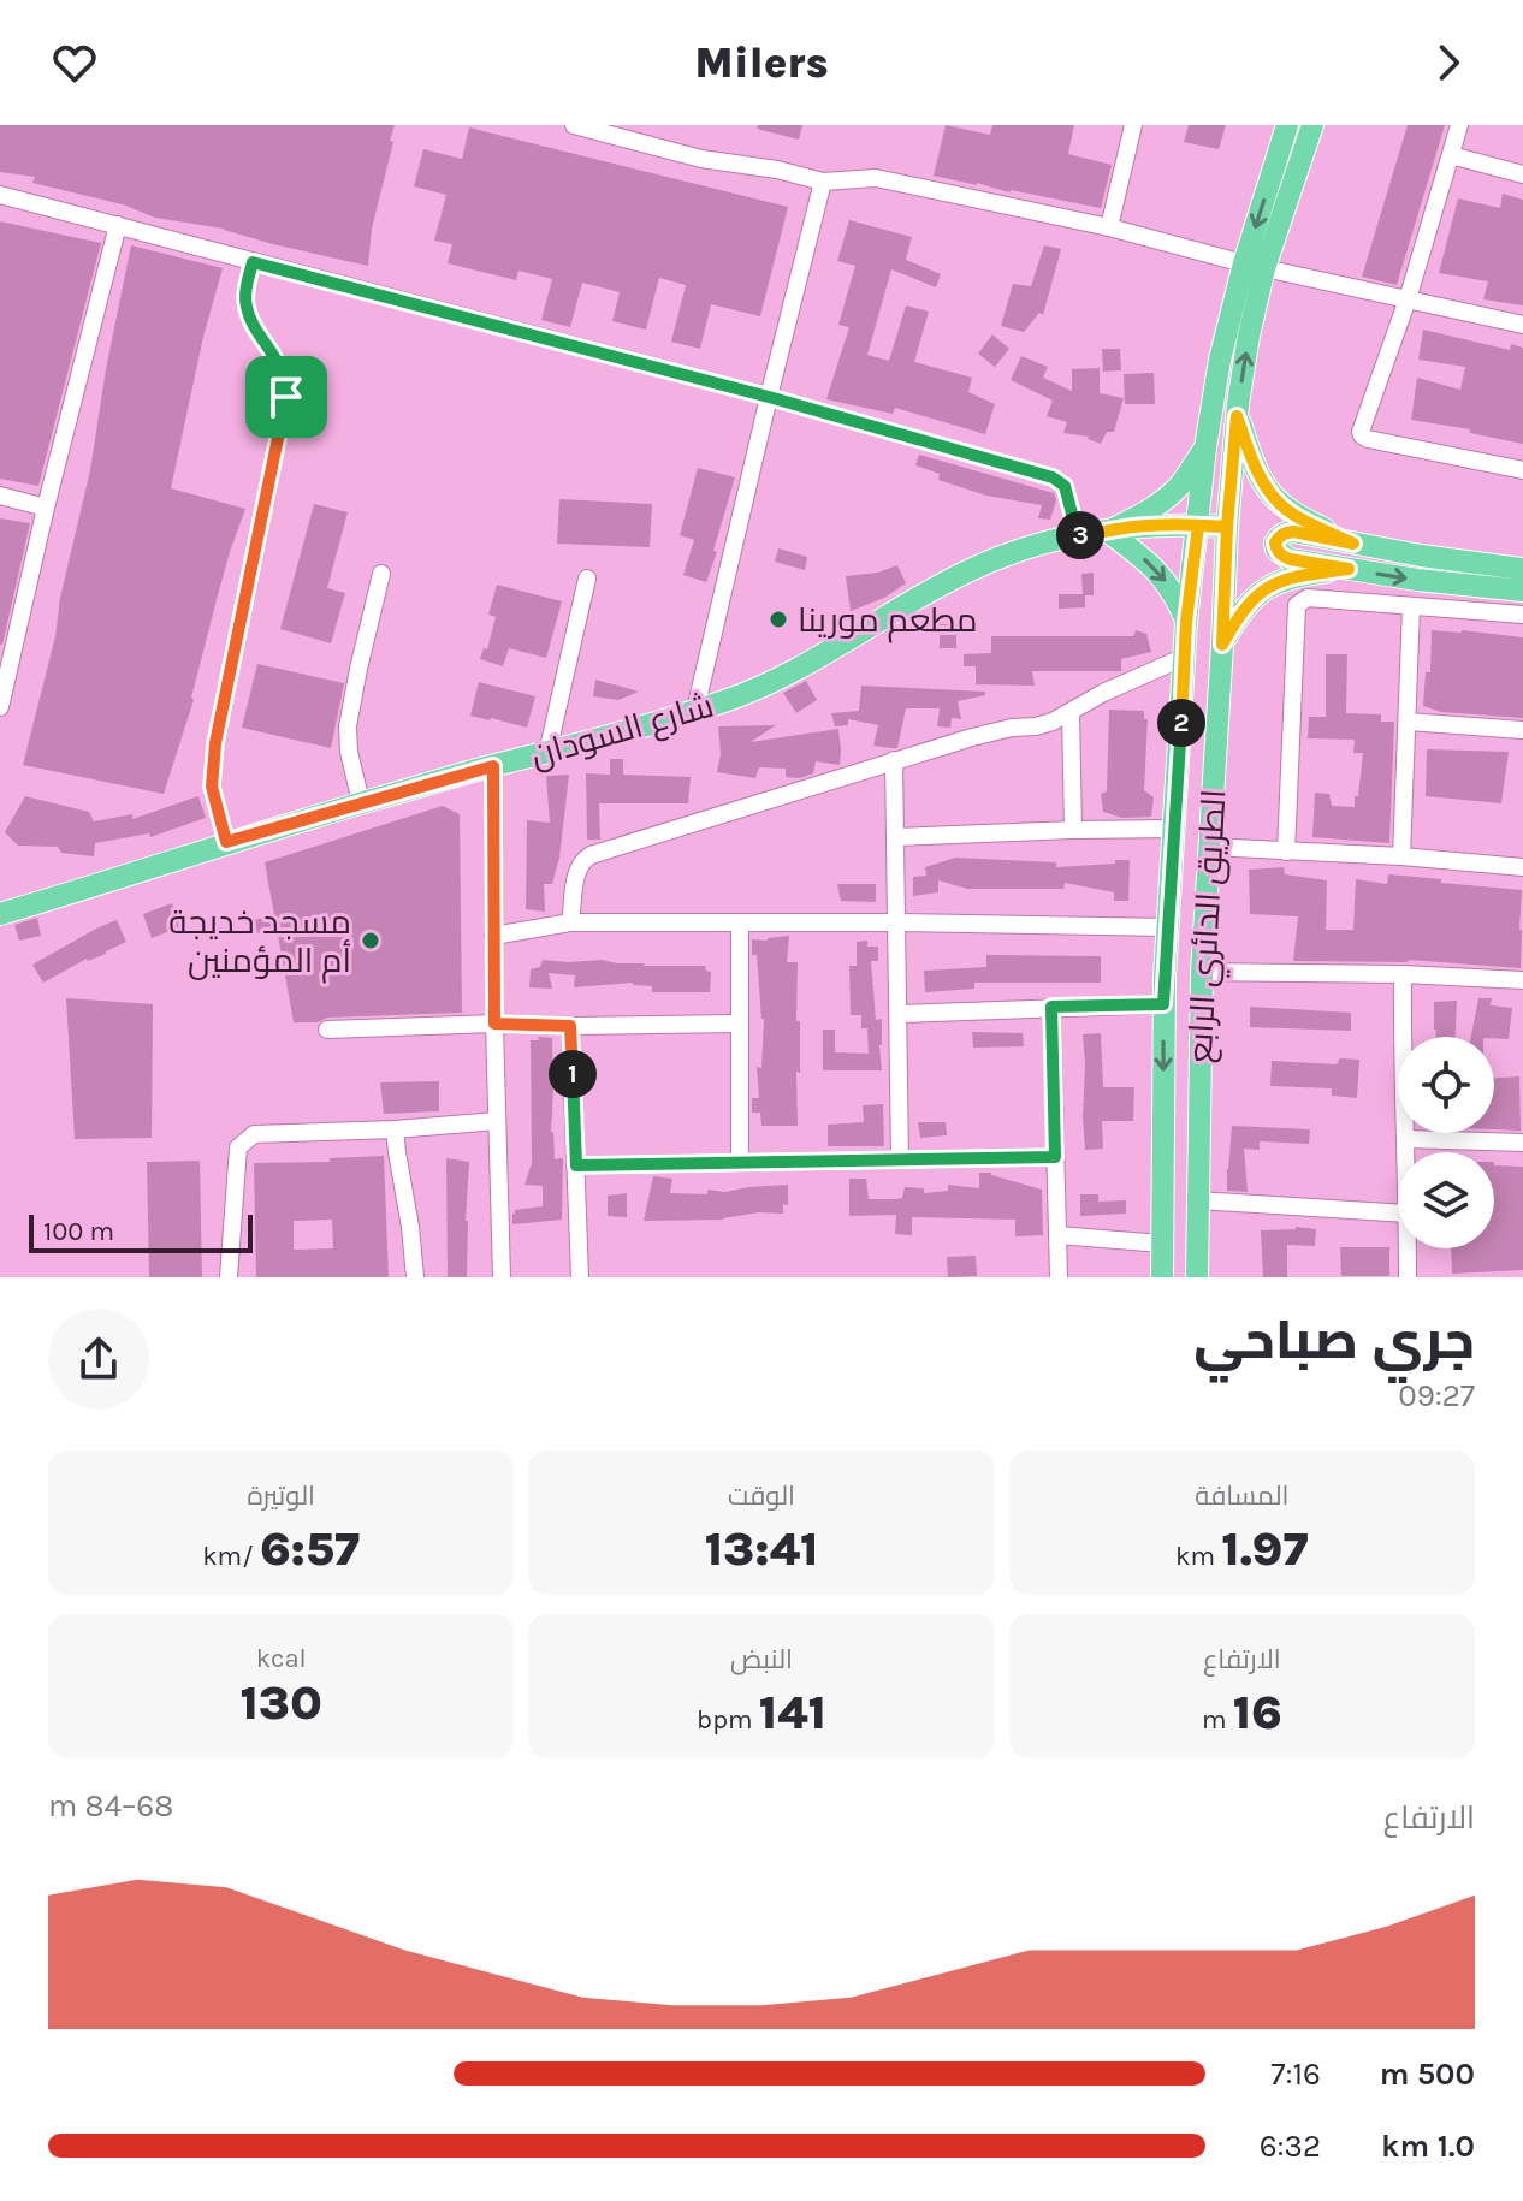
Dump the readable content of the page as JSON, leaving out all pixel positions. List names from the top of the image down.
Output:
{
  "streets": {
    "main road": ["شارع السودان", "الطريق الدائري الرابع"]
  },
  "crossings": [
    ["شارع السودان", "الطريق الدائري الرابع"]
  ],
  "places": ["مطعم مورينا", "مسجد خديجة أم المؤمنين"],
  "scale_bar": "100 m",
  "page": {
    "header": "Milers",
    "pins": ["3", "2", "1"],
    "scale": "100 m",
    "heading": ["جري صباحي", "09:27"],
    "stats": [
      ["المسافة", "1.97 km"],
      ["الوقت", "13:41"],
      ["الوتيرة", "6:57 /km"],
      ["الارتفاع", "16 m"],
      ["النبض", "141 bpm"],
      ["kcal", "130"]
    ],
    "chart": ["الارتفاع", "68–84 m"],
    "list": [
      {
        "name": "500 m",
        "note": "7:16"
      },
      {
        "name": "1.0 km",
        "note": "6:32"
      }
    ]
  }
}
